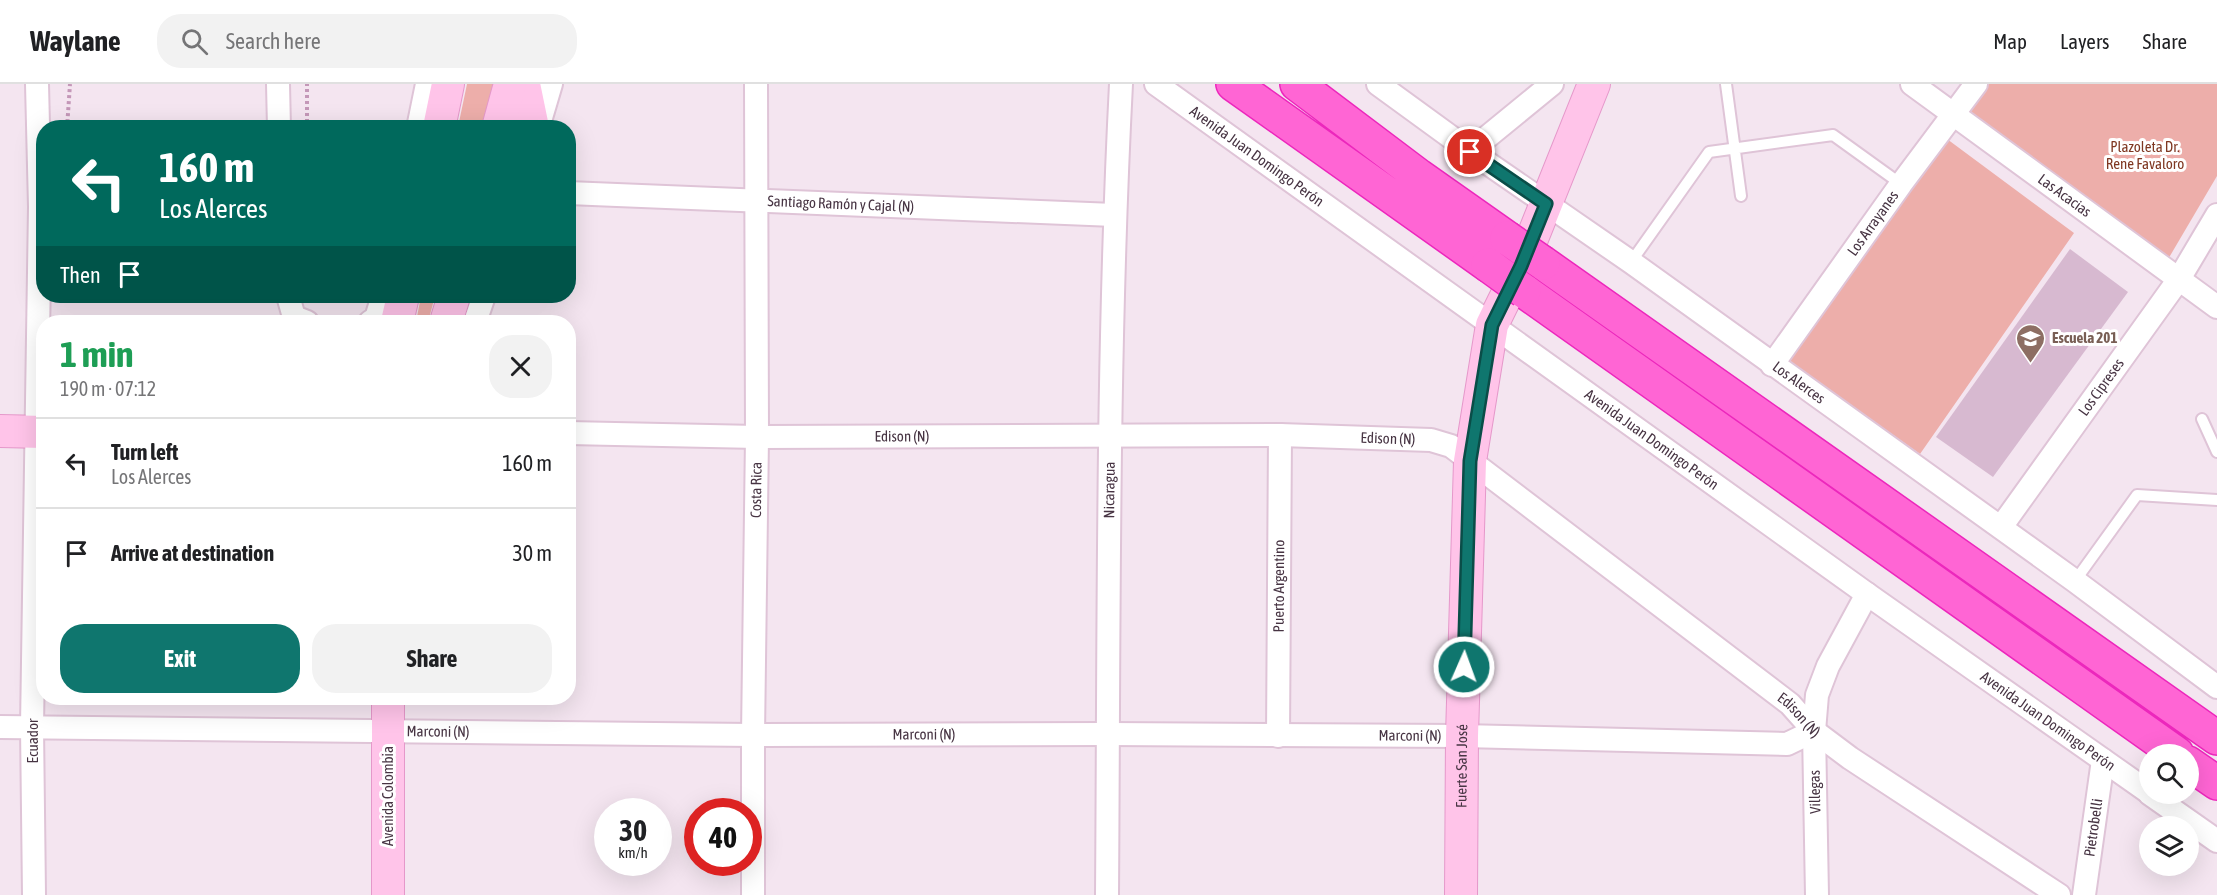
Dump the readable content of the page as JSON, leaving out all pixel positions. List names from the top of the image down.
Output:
{
  "streets": {
    "street": [
      "Avenida Juan Domingo Perón",
      "Las Acacias",
      "Santiago Ramón y Cajal (N)",
      "Los Arrayanes",
      "Los Alerces",
      "Los Cipreses",
      "Edison (N)",
      "Nicaragua",
      "Costa Rica",
      "Puerto Argentino",
      "Marconi (N)",
      "Ecuador",
      "Fuerte San José",
      "Villegas",
      "Avenida Colombia",
      "Pietrobelli"
    ]
  },
  "crossings": [
    ["Avenida Juan Domingo Perón", "Fuerte San José"],
    ["Avenida Juan Domingo Perón", "Villegas"],
    ["Avenida Juan Domingo Perón", "Pietrobelli"],
    ["Las Acacias", "Los Arrayanes"],
    ["Las Acacias", "Los Cipreses"],
    ["Santiago Ramón y Cajal (N)", "Nicaragua"],
    ["Santiago Ramón y Cajal (N)", "Costa Rica"],
    ["Los Arrayanes", "Los Alerces"],
    ["Los Alerces", "Los Cipreses"],
    ["Los Alerces", "Fuerte San José"],
    ["Edison (N)", "Nicaragua"],
    ["Edison (N)", "Costa Rica"],
    ["Edison (N)", "Puerto Argentino"],
    ["Edison (N)", "Marconi (N)"],
    ["Edison (N)", "Fuerte San José"],
    ["Edison (N)", "Villegas"],
    ["Nicaragua", "Marconi (N)"],
    ["Costa Rica", "Marconi (N)"],
    ["Puerto Argentino", "Marconi (N)"],
    ["Marconi (N)", "Ecuador"],
    ["Marconi (N)", "Fuerte San José"],
    ["Marconi (N)", "Villegas"],
    ["Marconi (N)", "Avenida Colombia"]
  ],
  "parks": ["Plazoleta Dr. Rene Favaloro"],
  "places": {
    "school or university": ["Escuela 201"]
  },
  "page": {
    "header": "Waylane",
    "search": "Search here",
    "nav": ["Map", "Layers", "Share"],
    "turn": ["160 m", "Los Alerces"],
    "then": "Then",
    "heading": ["1 min", "190 m · 07:12"],
    "list": [
      {
        "name": "Turn left",
        "note": "Los Alerces",
        "value": "160 m"
      },
      {
        "name": "Arrive at destination",
        "value": "30 m"
      }
    ],
    "buttons": ["Exit", "Share"],
    "speed": "30 km/h",
    "limit": "40"
  }
}
